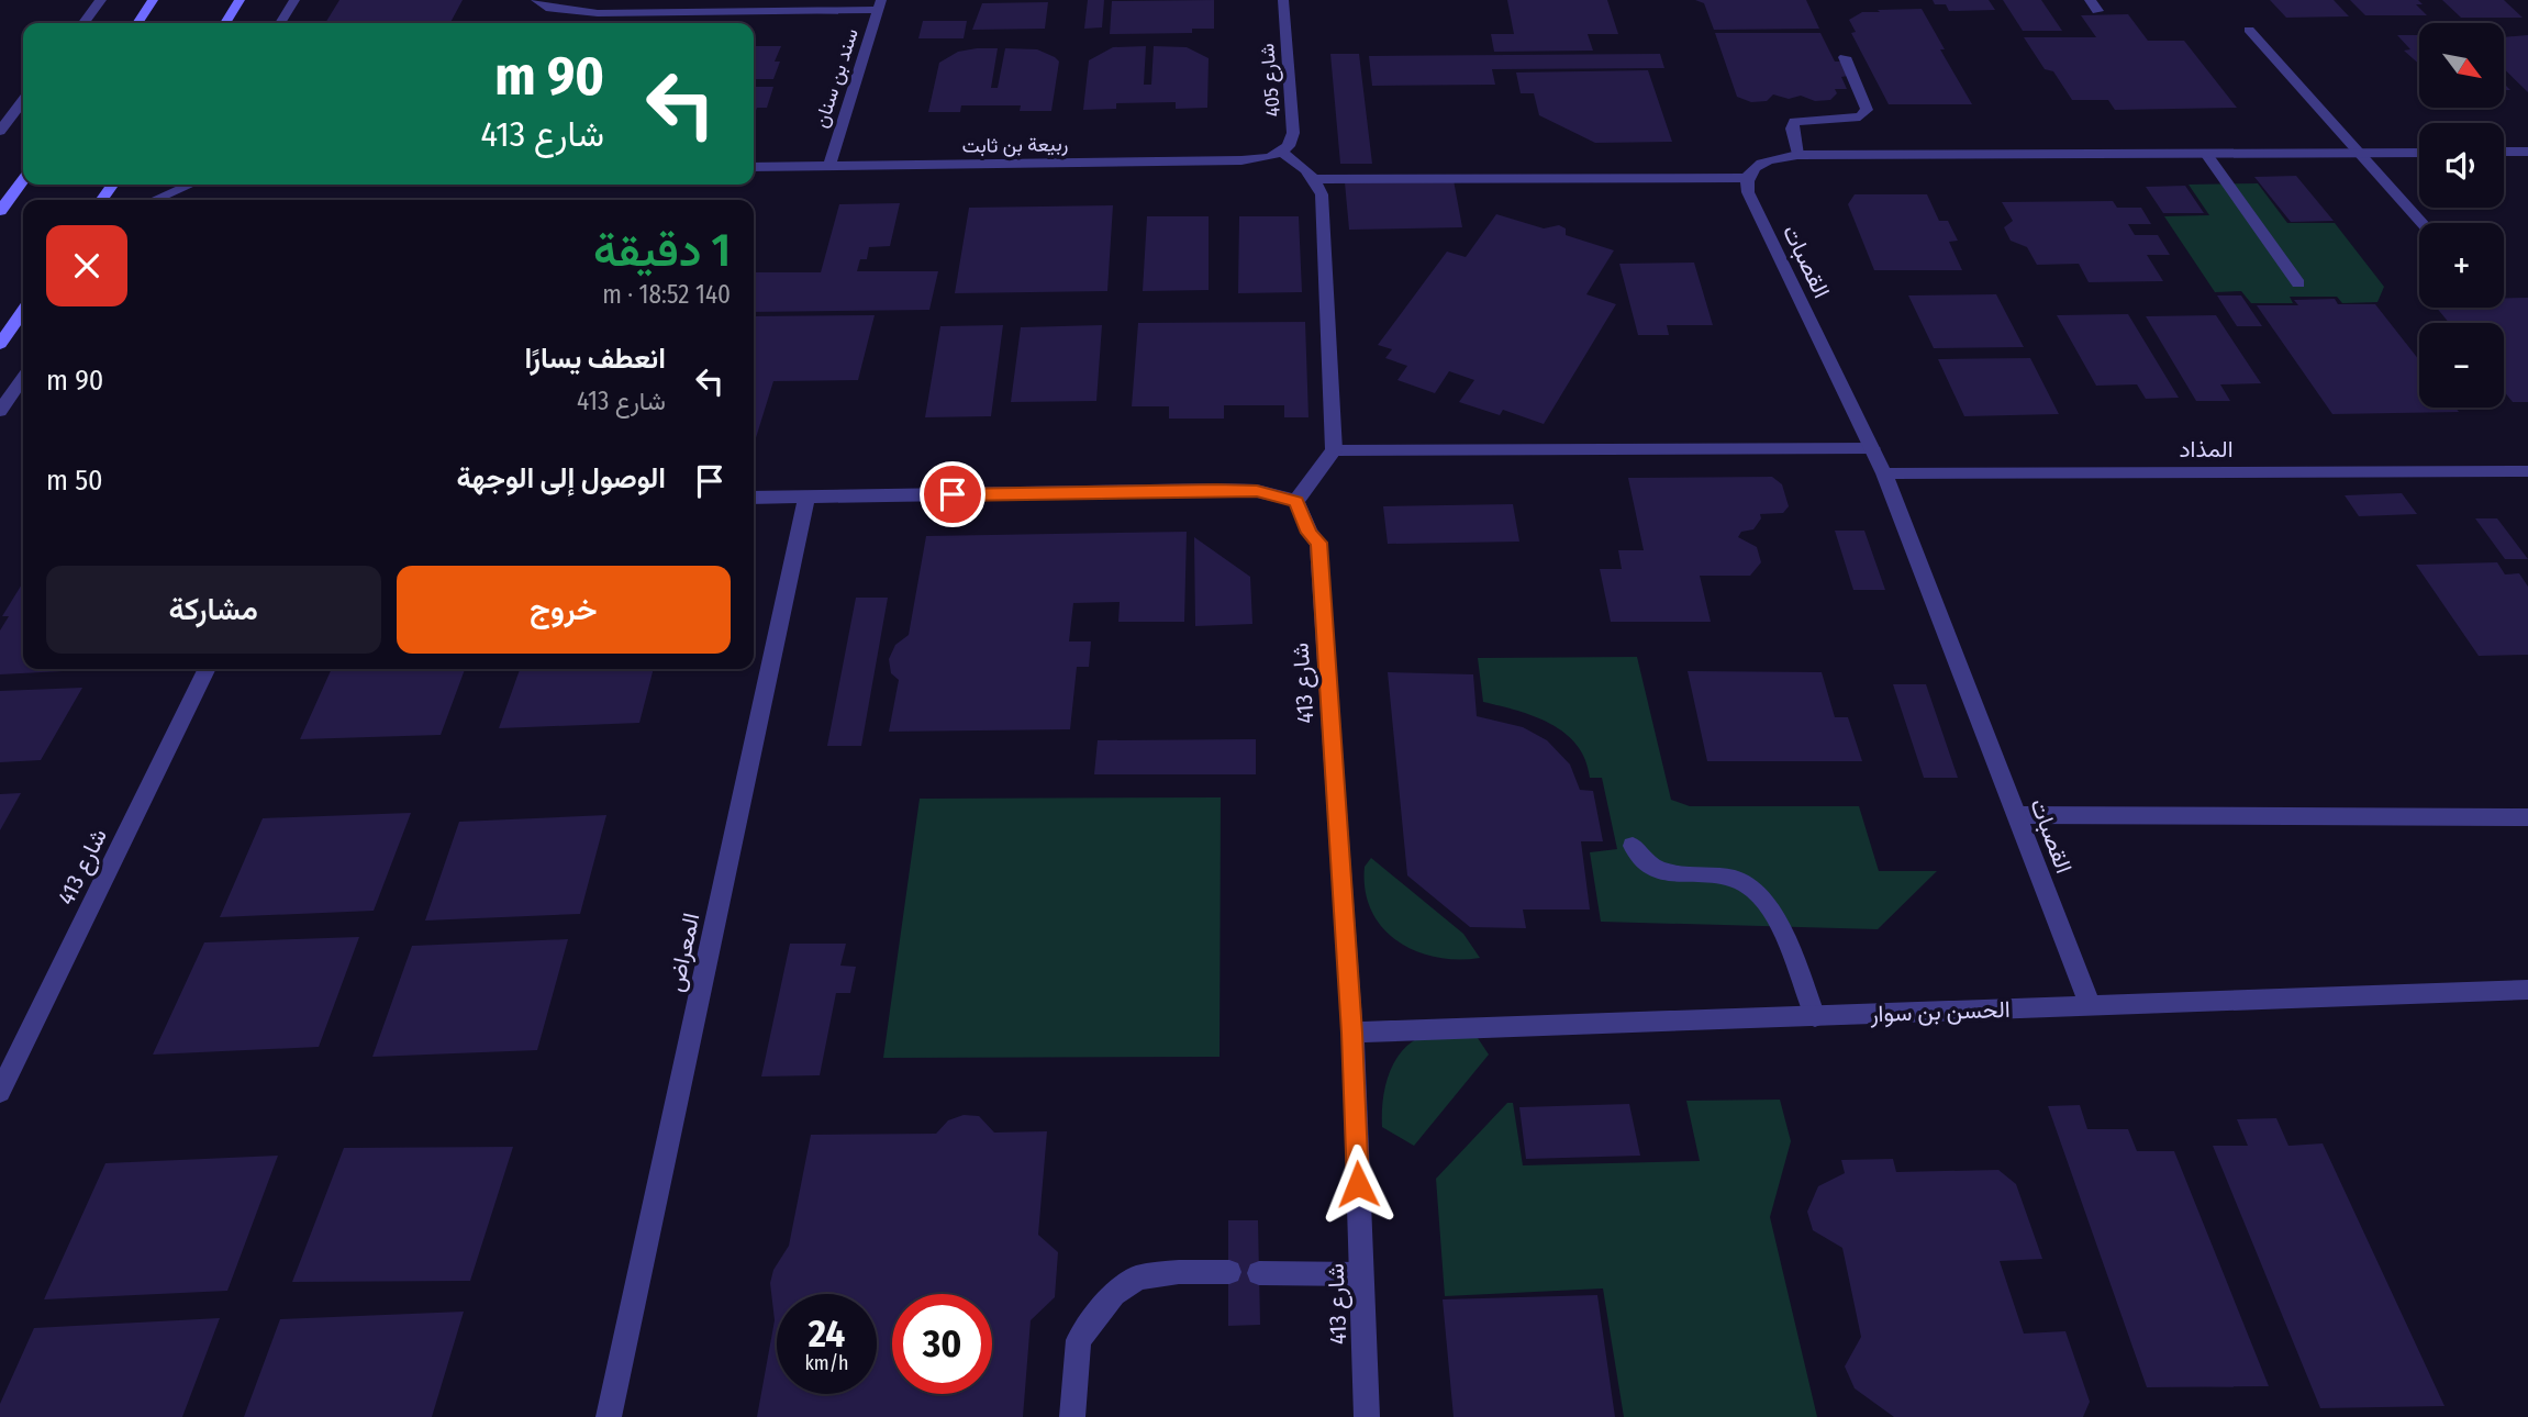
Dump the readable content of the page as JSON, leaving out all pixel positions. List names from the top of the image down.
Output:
{
  "streets": {
    "street": [
      "سند بن سنان",
      "شارع 405",
      "ربيعة بن ثابت",
      "القصبات",
      "المذاد",
      "شارع 413",
      "المعراض",
      "الحسن بن سوار"
    ]
  },
  "crossings": [
    ["سند بن سنان", "ربيعة بن ثابت"],
    ["شارع 405", "ربيعة بن ثابت"],
    ["القصبات", "المذاد"],
    ["القصبات", "الحسن بن سوار"],
    ["شارع 413", "الحسن بن سوار"]
  ],
  "north": "bottom right",
  "page": {
    "map_buttons": ["+", "−"],
    "turn": ["90 m", "شارع 413"],
    "heading": ["1 دقيقة", "140 m · 18:52"],
    "list": [
      {
        "name": "انعطف يسارًا",
        "note": "شارع 413",
        "value": "90 m"
      },
      {
        "name": "الوصول إلى الوجهة",
        "value": "50 m"
      }
    ],
    "buttons": ["خروج", "مشاركة"],
    "speed": "24 km/h",
    "limit": "30"
  }
}
